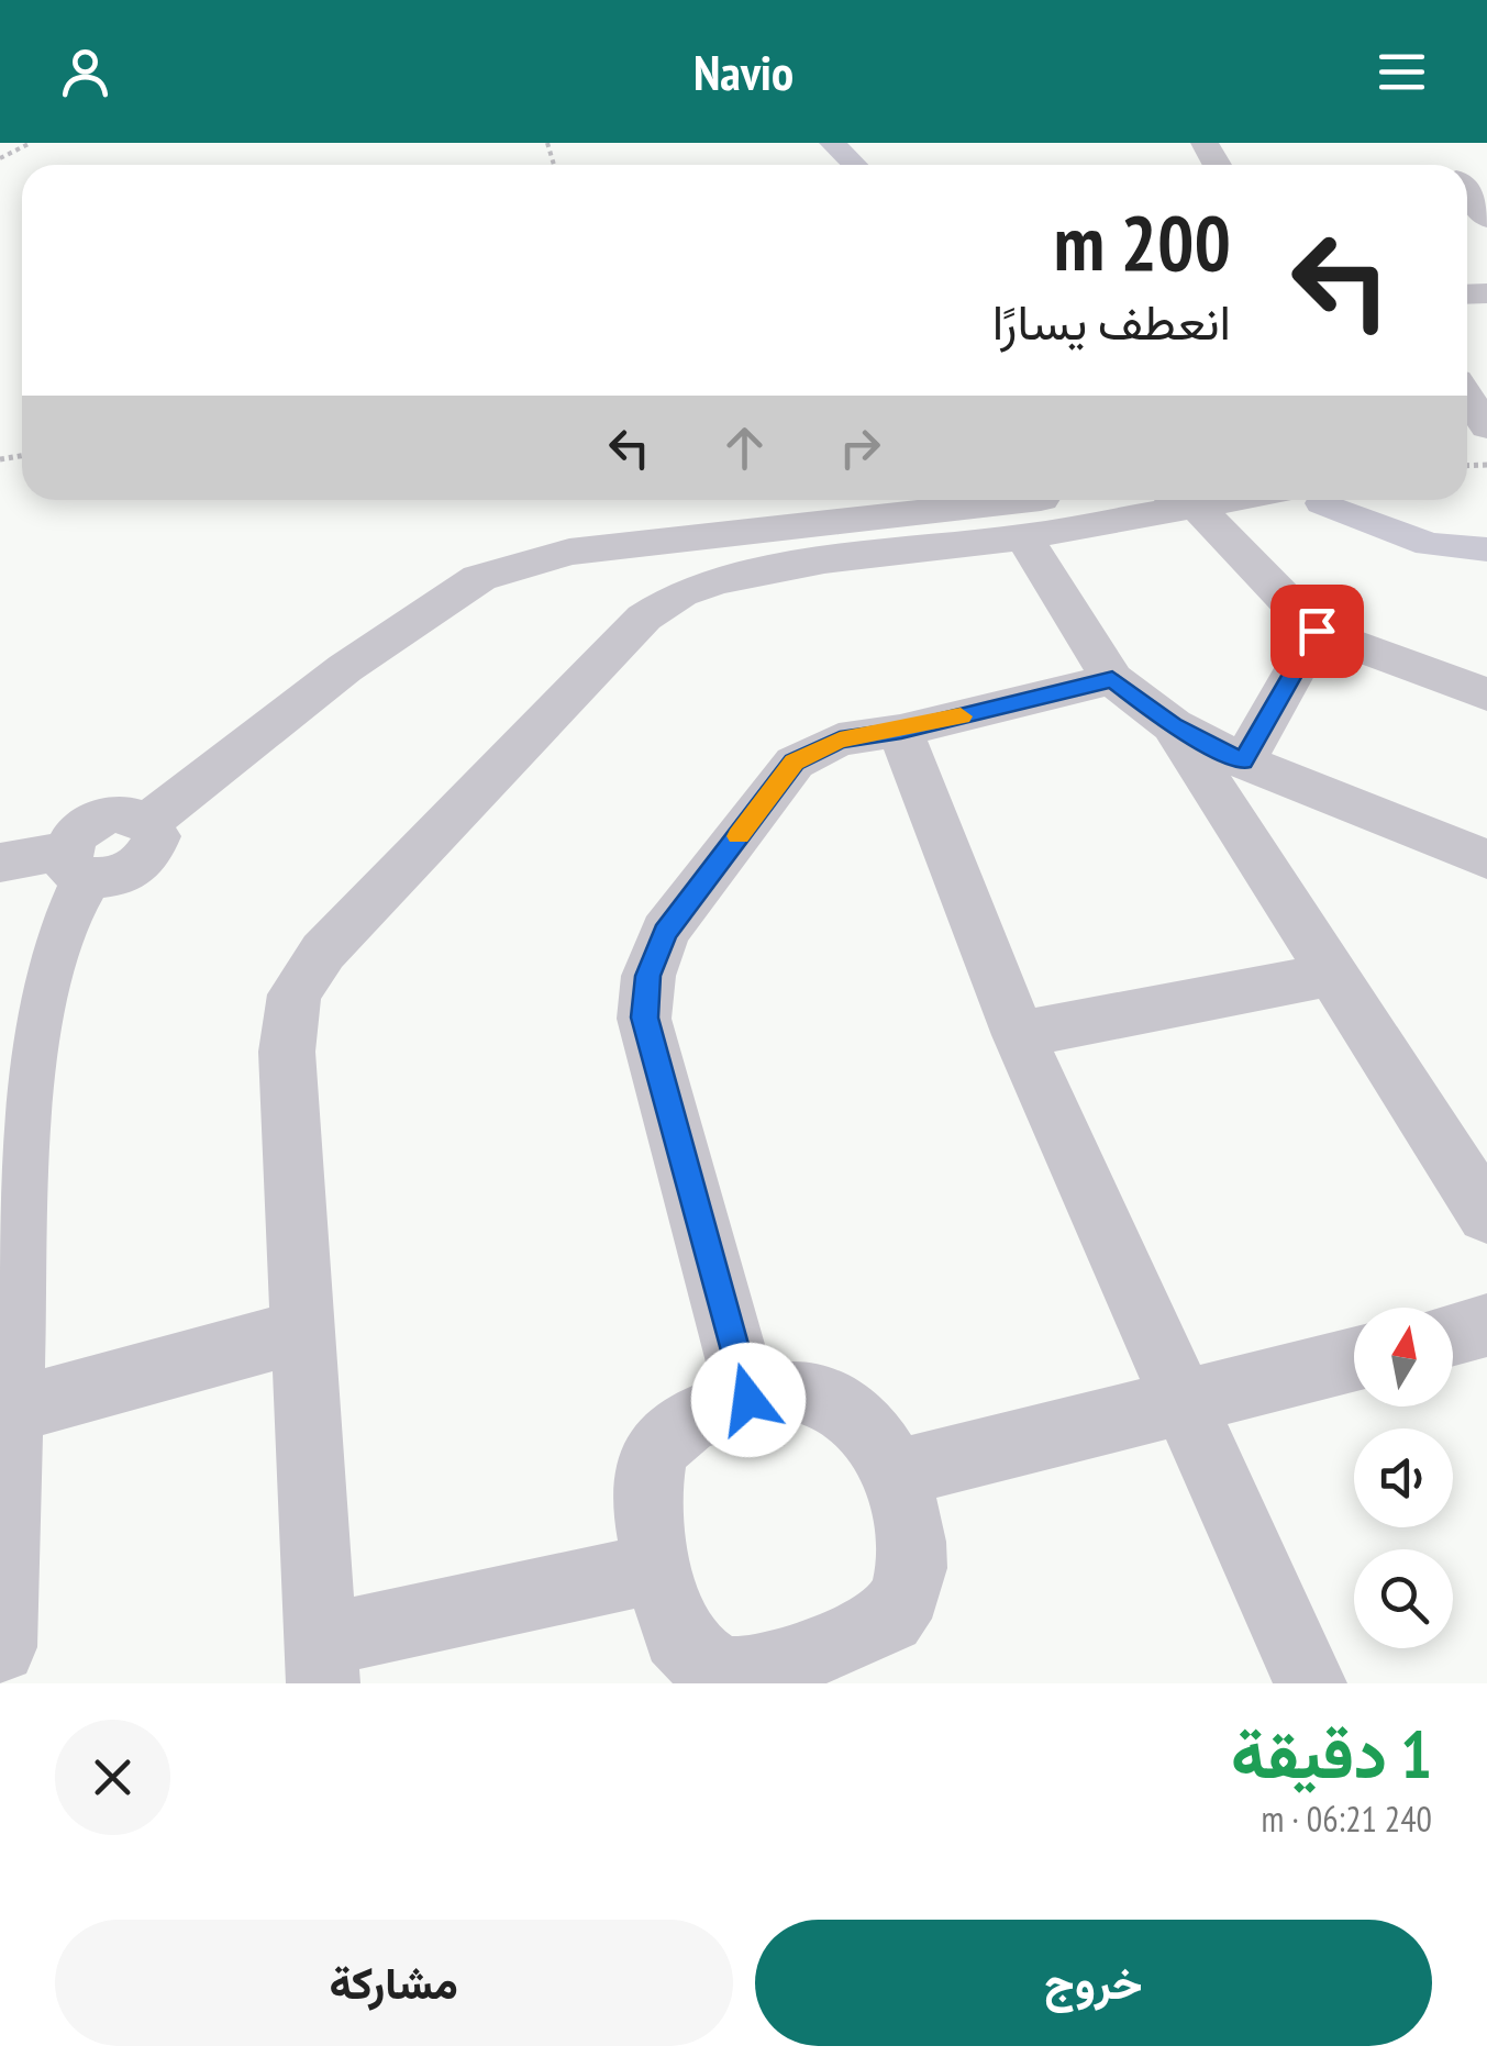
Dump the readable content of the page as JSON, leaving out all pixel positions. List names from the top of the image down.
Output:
{
  "north": "top",
  "page": {
    "header": "Navio",
    "turn": ["200 m", "انعطف يسارًا"],
    "heading": ["1 دقيقة", "240 m · 06:21"],
    "buttons": ["خروج", "مشاركة"]
  }
}
